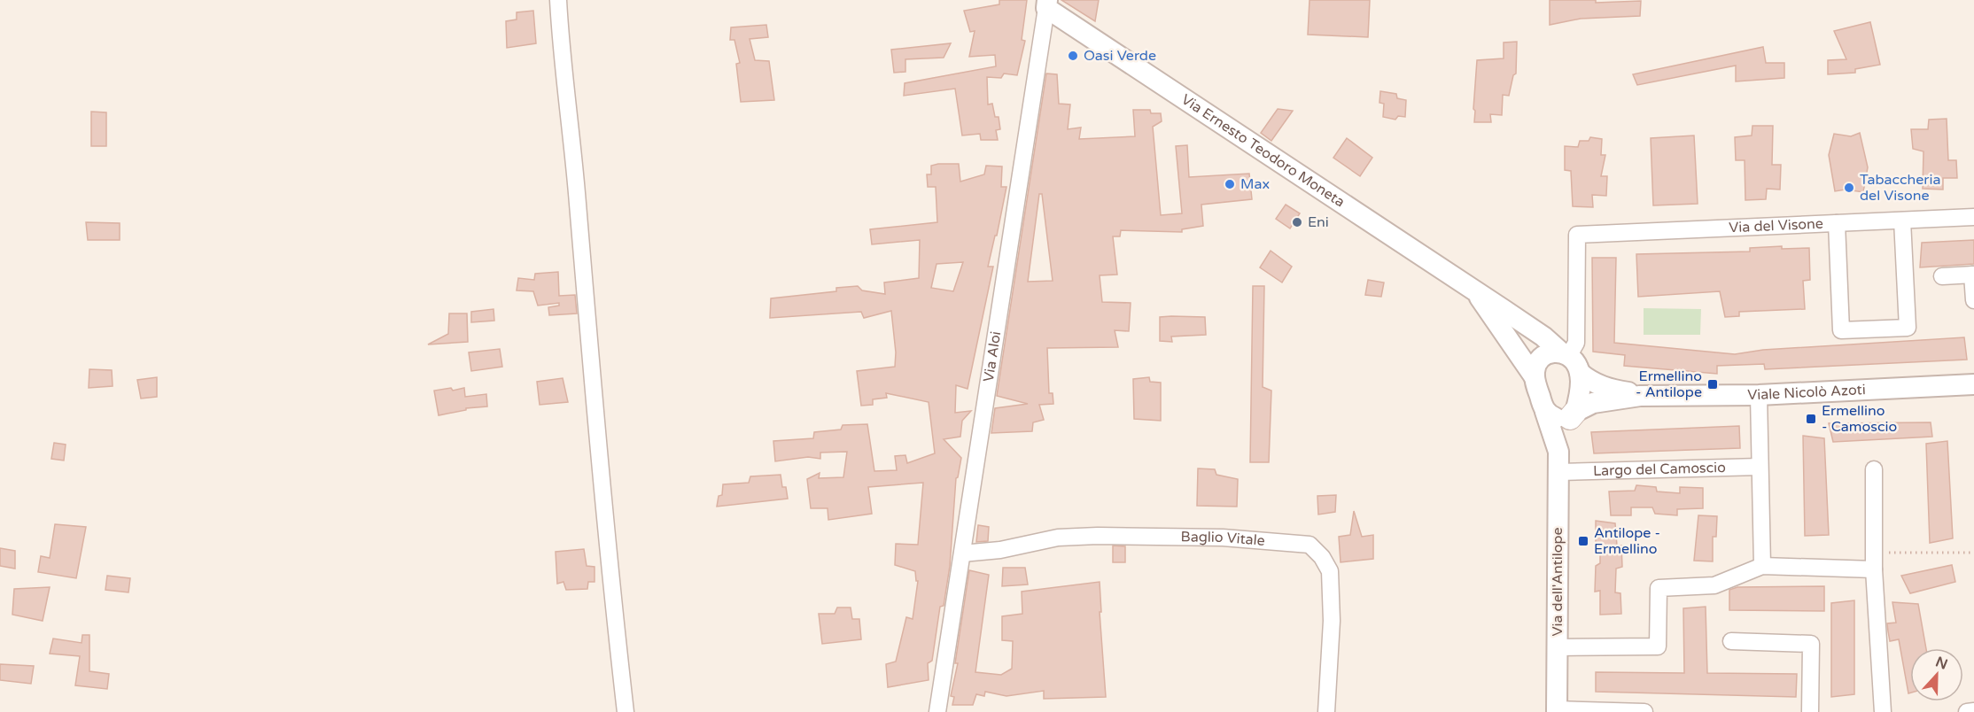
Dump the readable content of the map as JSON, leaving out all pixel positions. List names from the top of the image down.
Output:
{
  "streets": {
    "street": [
      "Via Ernesto Teodoro Moneta",
      "Via del Visone",
      "Via Aloi",
      "Viale Nicolò Azoti",
      "Largo del Camoscio",
      "Baglio Vitale",
      "Via dell'Antilope"
    ]
  },
  "crossings": [
    ["Via Ernesto Teodoro Moneta", "Via del Visone"],
    ["Via Ernesto Teodoro Moneta", "Via Aloi"],
    ["Via Aloi", "Baglio Vitale"],
    ["Largo del Camoscio", "Via dell'Antilope"]
  ],
  "places": {
    "other": [
      "Oasi Verde",
      "Max",
      "Tabaccheria del Visone",
      "Eni"
    ],
    "transit": ["Ermellino - Antilope", "Ermellino - Camoscio", "Antilope - Ermellino"]
  },
  "north": "top"
}
